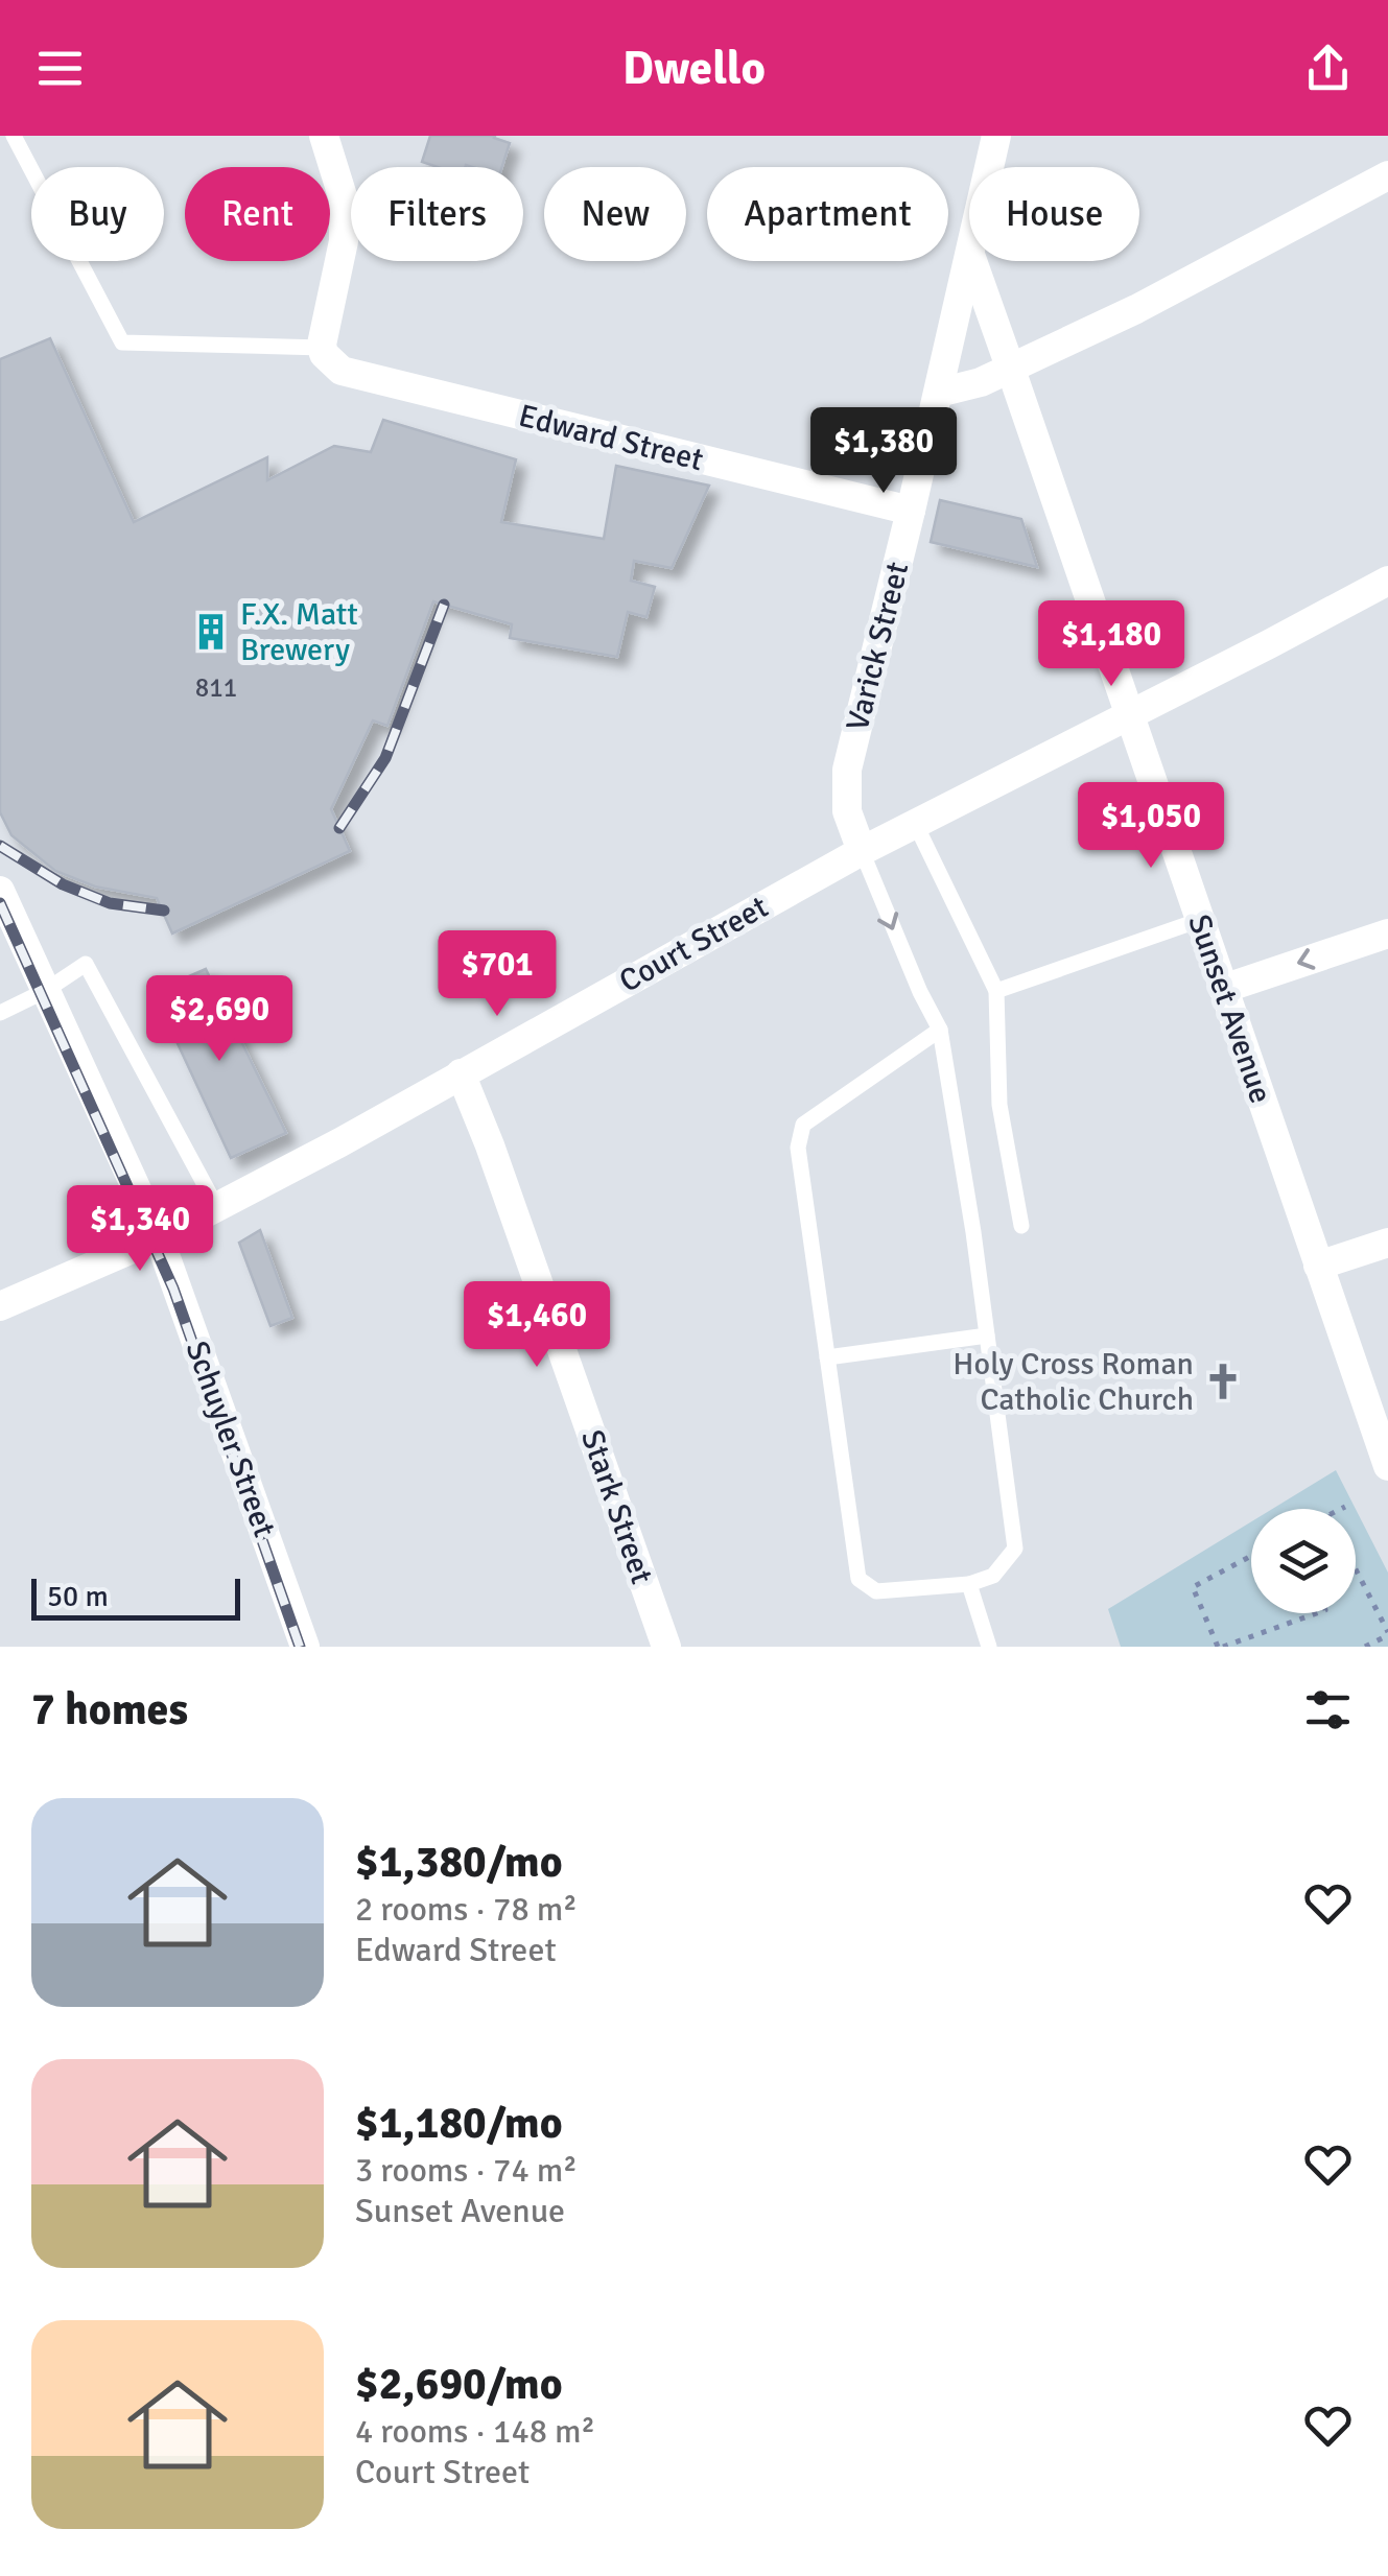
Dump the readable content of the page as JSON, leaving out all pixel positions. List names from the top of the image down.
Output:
{
  "streets": {
    "street": [
      "Edward Street",
      "Varick Street",
      "Court Street",
      "Sunset Avenue",
      "Schuyler Street",
      "Stark Street"
    ]
  },
  "crossings": [
    ["Edward Street", "Varick Street"],
    ["Varick Street", "Court Street"],
    ["Court Street", "Sunset Avenue"],
    ["Court Street", "Schuyler Street"],
    ["Court Street", "Stark Street"]
  ],
  "places": {
    "building": ["F.X. Matt Brewery"],
    "church": ["Holy Cross Roman Catholic Church"]
  },
  "house_numbers": ["811"],
  "scale_bar": "50 m",
  "page": {
    "header": "Dwello",
    "chip": [
      "Buy",
      "Rent",
      "Filters",
      "New",
      "Apartment",
      "House"
    ],
    "price": [
      "$1,380",
      "$1,180",
      "$1,050",
      "$701",
      "$2,690",
      "$1,340",
      "$1,460"
    ],
    "scale": "50 m",
    "heading": "7 homes",
    "list": [
      {
        "name": "$1,380/mo",
        "note": "2 rooms · 78 m² · Edward Street"
      },
      {
        "name": "$1,180/mo",
        "note": "3 rooms · 74 m² · Sunset Avenue"
      },
      {
        "name": "$2,690/mo",
        "note": "4 rooms · 148 m² · Court Street"
      }
    ]
  }
}
